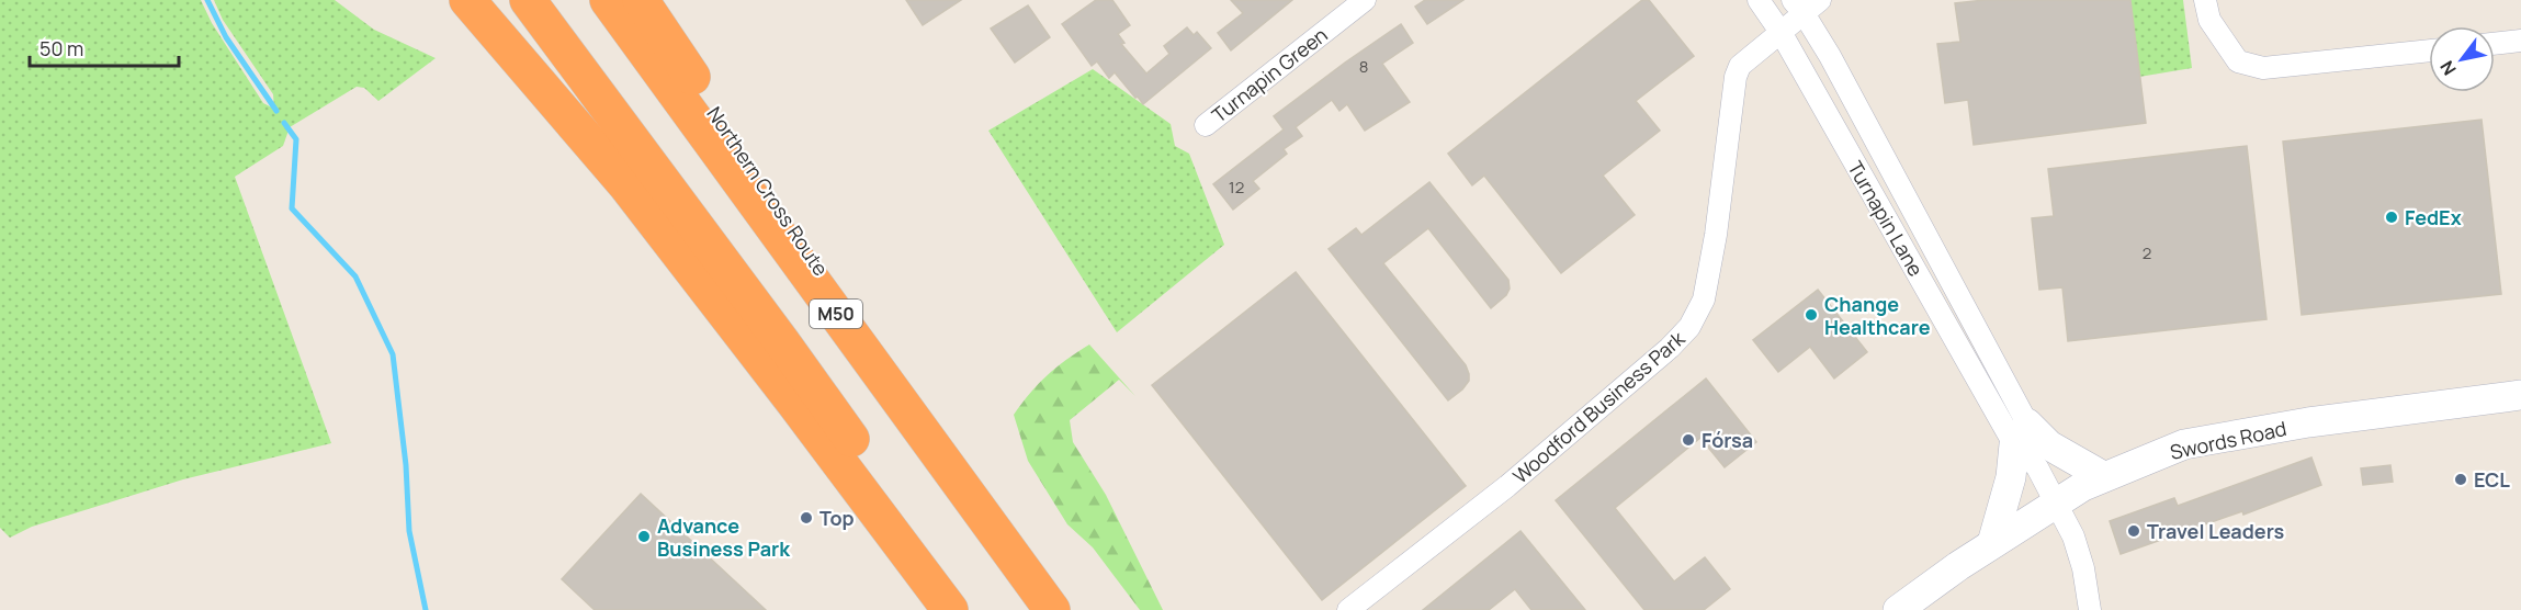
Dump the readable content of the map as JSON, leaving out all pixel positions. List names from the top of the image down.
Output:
{
  "streets": {
    "highway": ["M50"],
    "main road": ["Swords Road"],
    "street": ["Turnapin Green", "Turnapin Lane", "Woodford Business Park"]
  },
  "crossings": [
    ["Turnapin Lane", "Woodford Business Park"],
    ["Turnapin Lane", "Swords Road"]
  ],
  "places": [
    "FedEx",
    "Change Healthcare",
    "Fórsa",
    "ECL",
    "Top",
    "Travel Leaders",
    "Advance Business Park"
  ],
  "house_numbers": ["8", "12", "2"],
  "scale_bar": "50 m",
  "north": "bottom left"
}
